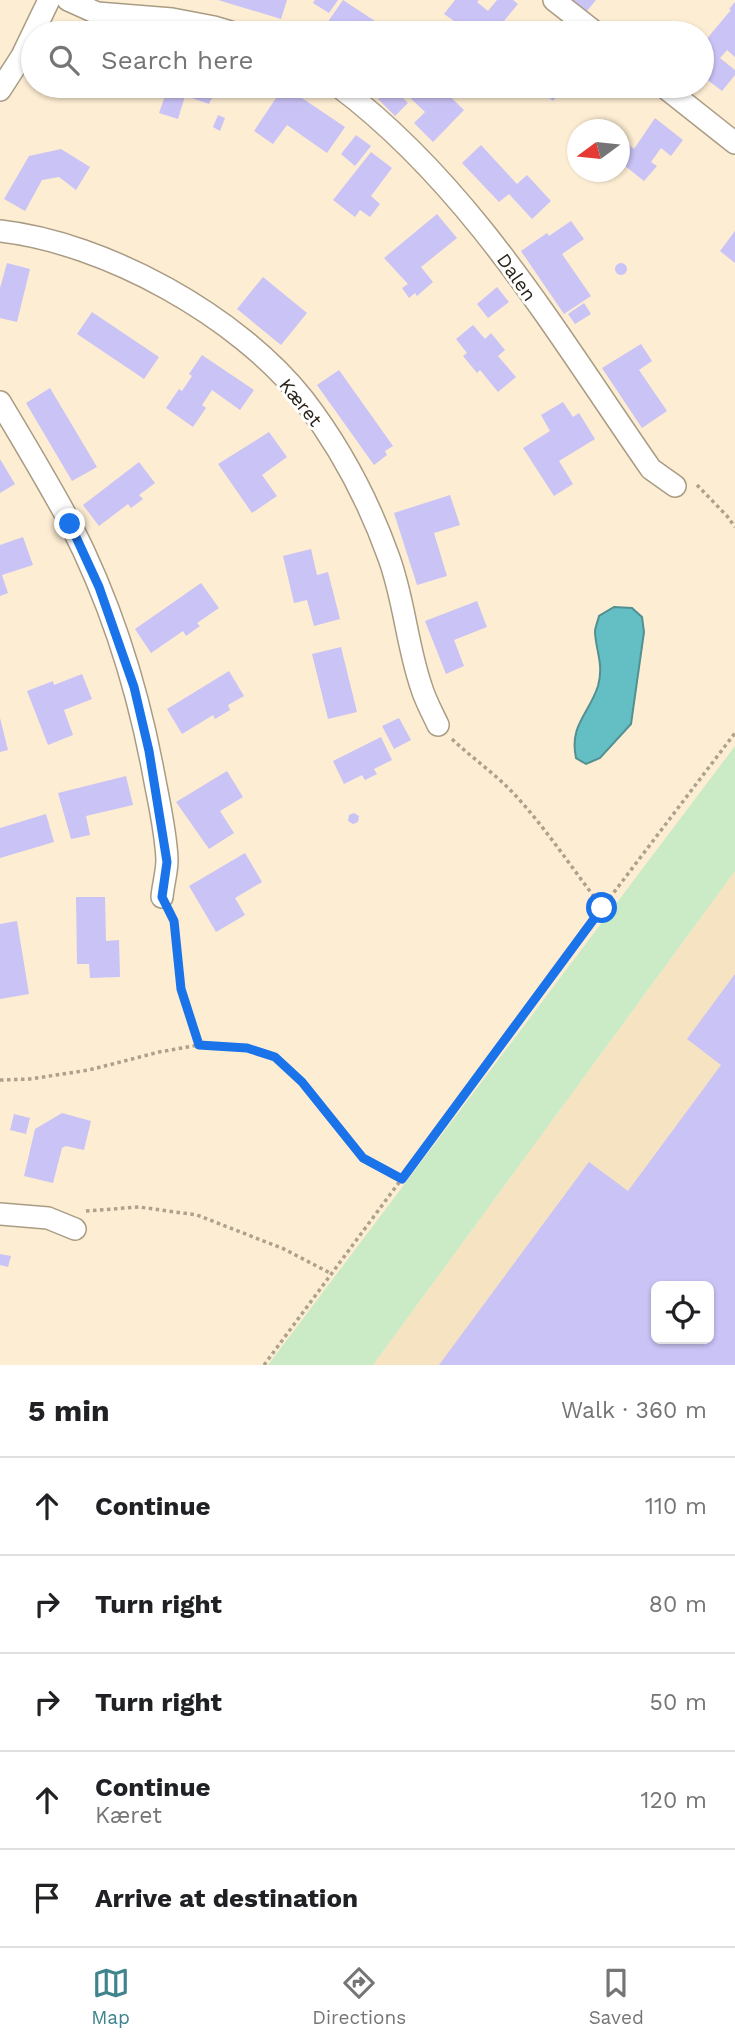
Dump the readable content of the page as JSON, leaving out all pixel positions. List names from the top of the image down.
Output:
{
  "streets": {
    "street": ["Dalen", "Kæret"]
  },
  "north": "left",
  "page": {
    "search": "Search here",
    "heading": ["5 min", "Walk · 360 m"],
    "list": [
      ["Continue", "110 m"],
      ["Turn right", "80 m"],
      ["Turn right", "50 m"],
      ["Continue", "Kæret", "120 m"],
      "Arrive at destination"
    ],
    "nav": ["Map", "Directions", "Saved"]
  }
}
